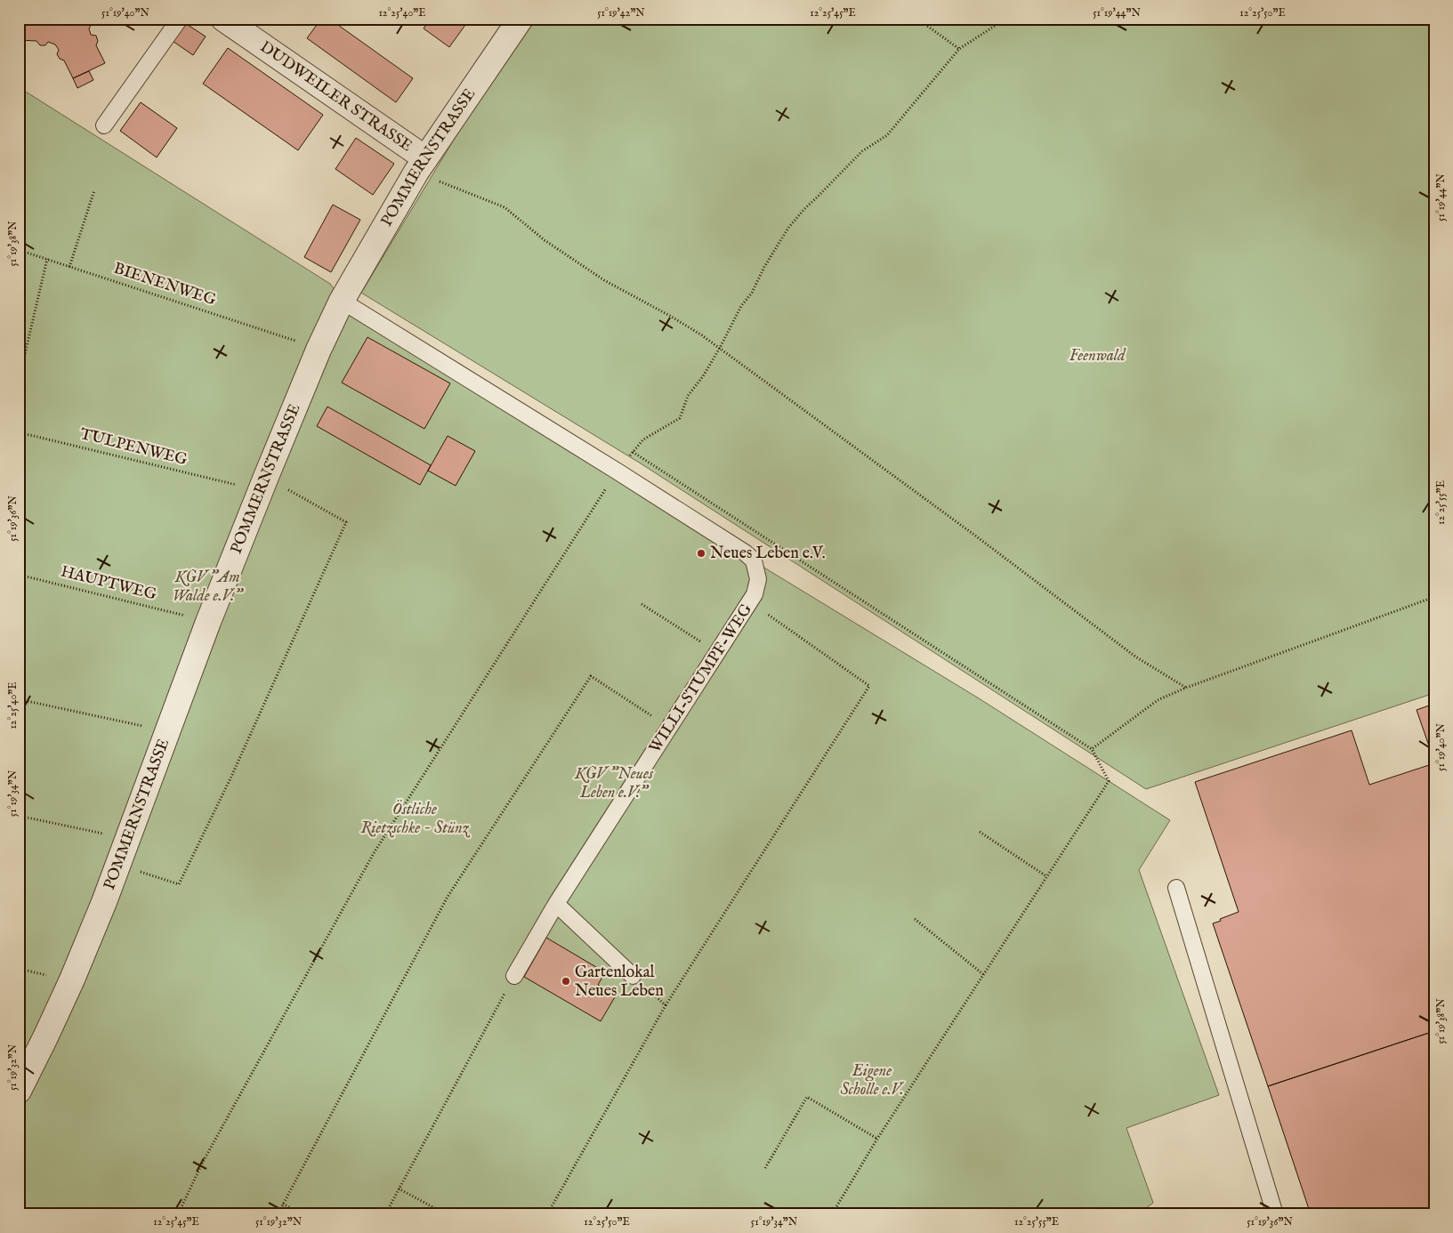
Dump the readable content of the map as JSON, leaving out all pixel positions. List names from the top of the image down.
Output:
{
  "streets": {
    "street": ["DUDWEILER STRASSE", "POMMERNSTRASSE"],
    "lane": ["WILLI-STUMPF-WEG"],
    "path": ["BIENENWEG", "TULPENWEG", "HAUPTWEG"]
  },
  "crossings": [
    ["DUDWEILER STRASSE", "POMMERNSTRASSE"]
  ],
  "parks": [
    "Feenwald",
    "KGV \"Am Walde e.V.\"",
    "KGV \"Neues Leben e.V.\"",
    "Östliche Rietzschke - Stünz",
    "Eigene Scholle e.V."
  ],
  "places": ["Neues Leben e.V.", "Gartenlokal Neues Leben"],
  "coordinates": [
    "51°19'40\"N",
    "12°25'40\"E",
    "51°19'42\"N",
    "12°25'45\"E",
    "51°19'44\"N",
    "12°25'50\"E",
    "51°19'38\"N",
    "12°25'55\"E",
    "51°19'36\"N",
    "51°19'34\"N",
    "51°19'32\"N"
  ]
}
